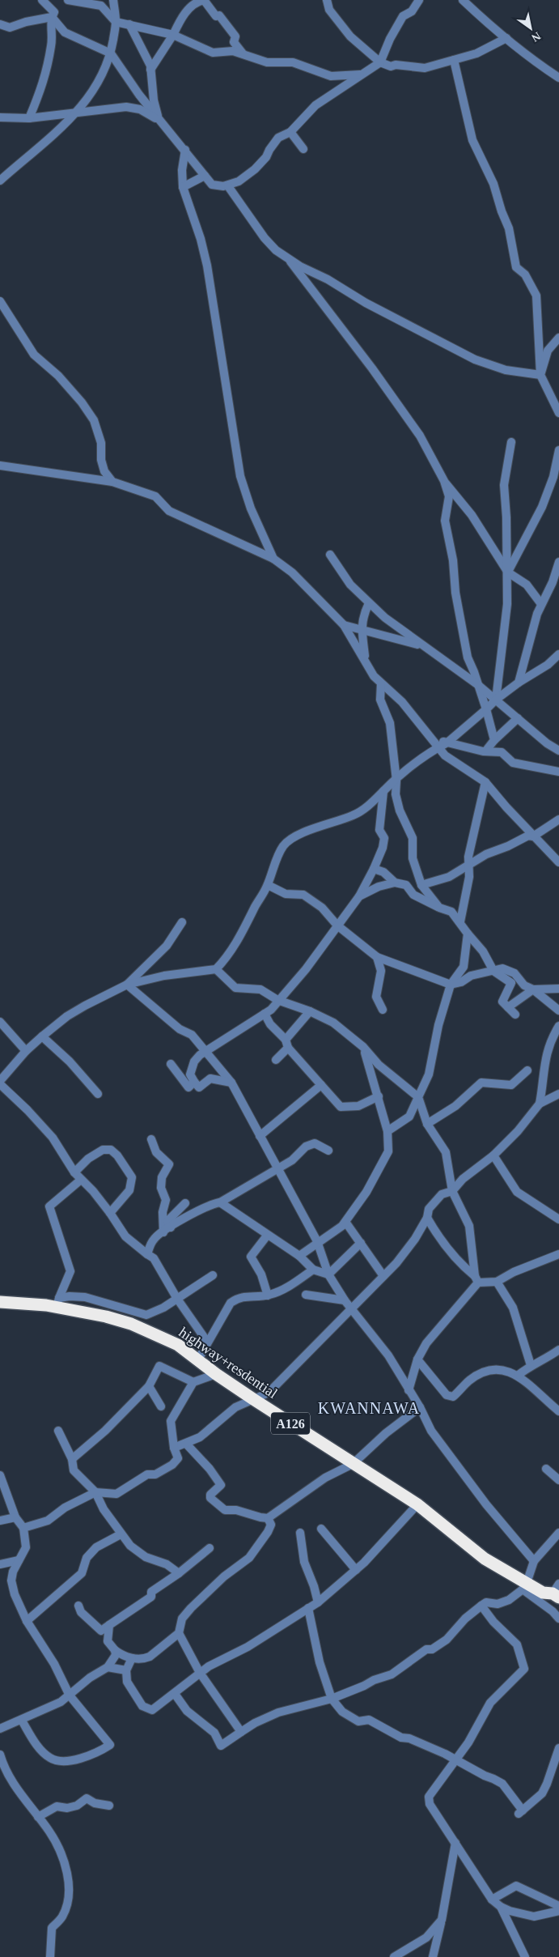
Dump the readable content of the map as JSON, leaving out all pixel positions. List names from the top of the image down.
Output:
{
  "streets": {
    "highway": ["highway+resdential", "A126"]
  },
  "districts": ["KWANNAWA"],
  "north": "bottom right"
}
